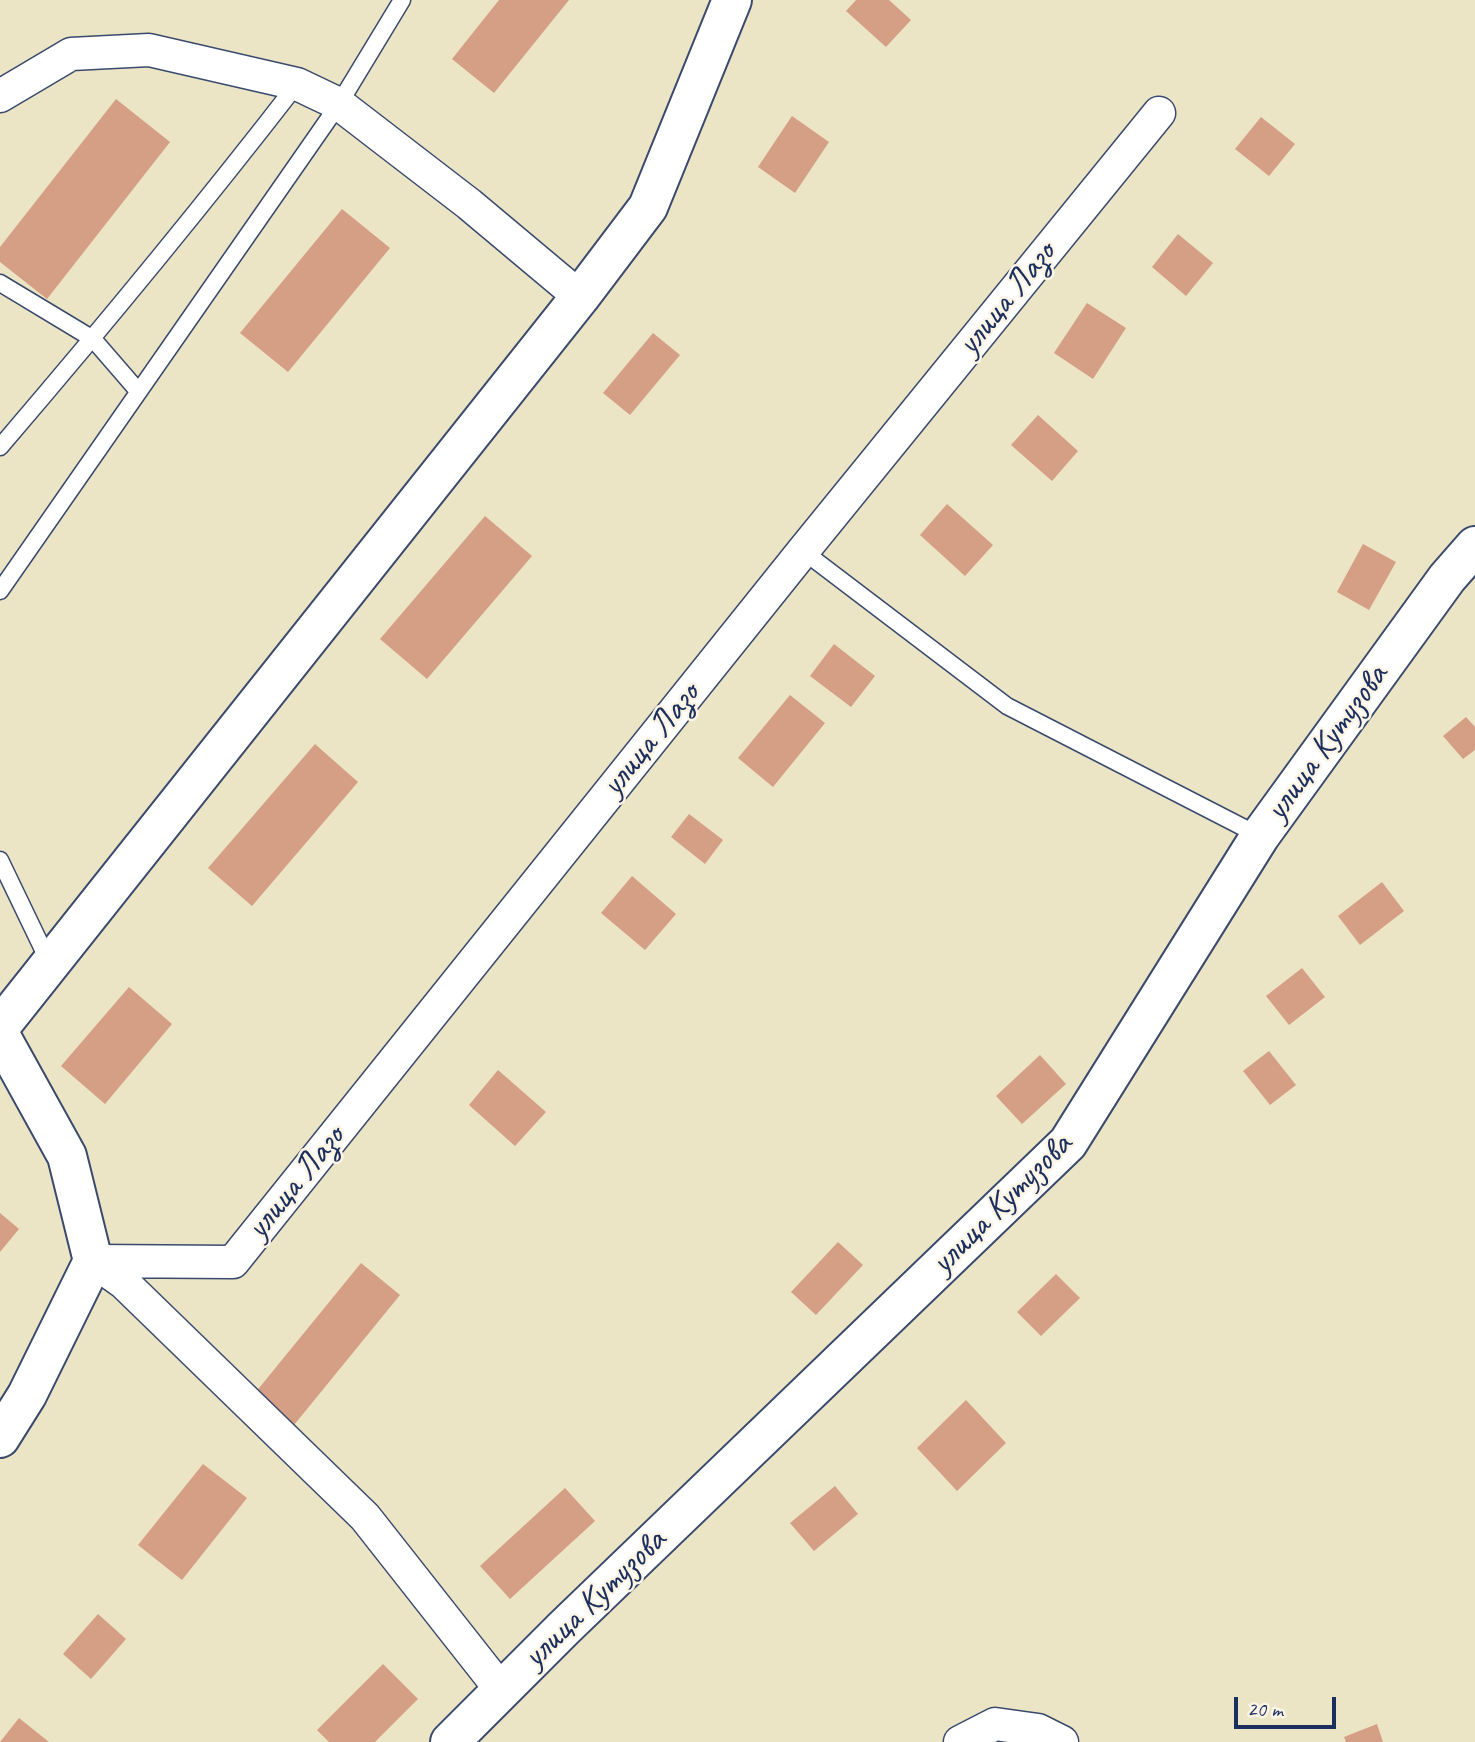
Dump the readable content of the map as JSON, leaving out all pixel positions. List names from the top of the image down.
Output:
{
  "streets": {
    "street": ["улица Лазо", "улица Кутузова"]
  },
  "scale_bar": "20 m"
}
